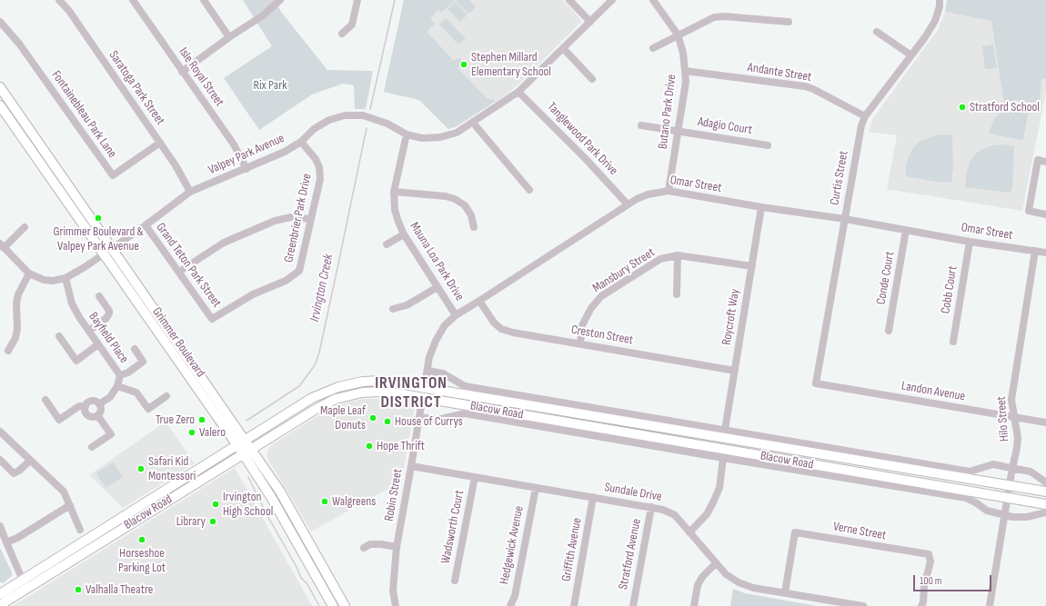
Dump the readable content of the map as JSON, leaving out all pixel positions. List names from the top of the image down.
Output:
{
  "streets": {
    "main road": ["Grimmer Boulevard", "Blacow Road"],
    "street": [
      "Andante Street",
      "Isle Royal Street",
      "Saratoga Park Street",
      "Butano Park Drive",
      "Fontainebleau Park Lane",
      "Adagio Court",
      "Tanglewood Park Drive",
      "Valpey Park Avenue",
      "Curtis Street",
      "Omar Street",
      "Greenbrier Park Drive",
      "Mauna Loa Park Drive",
      "Grand Teton Park Street",
      "Mansbury Street",
      "Conde Court",
      "Cobb Court",
      "Roycroft Way",
      "Creston Street",
      "Bayfield Place",
      "Landon Avenue",
      "Hilo Street",
      "Sundale Drive",
      "Robin Street",
      "Wadsworth Court",
      "Verne Street",
      "Hedgewick Avenue",
      "Griffith Avenue",
      "Stratford Avenue"
    ]
  },
  "crossings": [
    ["Andante Street", "Butano Park Drive"],
    ["Andante Street", "Curtis Street"],
    ["Isle Royal Street", "Valpey Park Avenue"],
    ["Saratoga Park Street", "Fontainebleau Park Lane"],
    ["Saratoga Park Street", "Valpey Park Avenue"],
    ["Butano Park Drive", "Adagio Court"],
    ["Butano Park Drive", "Omar Street"],
    ["Tanglewood Park Drive", "Valpey Park Avenue"],
    ["Tanglewood Park Drive", "Omar Street"],
    ["Valpey Park Avenue", "Greenbrier Park Drive"],
    ["Valpey Park Avenue", "Mauna Loa Park Drive"],
    ["Valpey Park Avenue", "Grand Teton Park Street"],
    ["Valpey Park Avenue", "Bayfield Place"],
    ["Valpey Park Avenue", "Grimmer Boulevard"],
    ["Curtis Street", "Omar Street"],
    ["Curtis Street", "Landon Avenue"],
    ["Omar Street", "Mauna Loa Park Drive"],
    ["Omar Street", "Conde Court"],
    ["Omar Street", "Cobb Court"],
    ["Omar Street", "Roycroft Way"],
    ["Omar Street", "Creston Street"],
    ["Omar Street", "Blacow Road"],
    ["Omar Street", "Hilo Street"],
    ["Omar Street", "Robin Street"],
    ["Greenbrier Park Drive", "Grand Teton Park Street"],
    ["Mansbury Street", "Roycroft Way"],
    ["Mansbury Street", "Creston Street"],
    ["Roycroft Way", "Creston Street"],
    ["Roycroft Way", "Blacow Road"],
    ["Grimmer Boulevard", "Blacow Road"],
    ["Landon Avenue", "Hilo Street"],
    ["Blacow Road", "Hilo Street"],
    ["Blacow Road", "Robin Street"],
    ["Sundale Drive", "Robin Street"],
    ["Sundale Drive", "Wadsworth Court"],
    ["Sundale Drive", "Verne Street"],
    ["Sundale Drive", "Hedgewick Avenue"],
    ["Sundale Drive", "Griffith Avenue"],
    ["Sundale Drive", "Stratford Avenue"]
  ],
  "districts": ["IRVINGTON DISTRICT"],
  "water": ["Irvington Creek"],
  "parks": ["Rix Park"],
  "places": [
    "Stephen Millard Elementary School",
    "Stratford School",
    "Grimmer Boulevard & Valpey Park Avenue",
    "Maple Leaf Donuts",
    "True Zero",
    "House of Currys",
    "Valero",
    "Hope Thrift",
    "Safari Kid Montessori",
    "Walgreens",
    "Irvington High School",
    "Library",
    "Horseshoe Parking Lot",
    "Valhalla Theatre"
  ],
  "scale_bar": "100 m"
}
